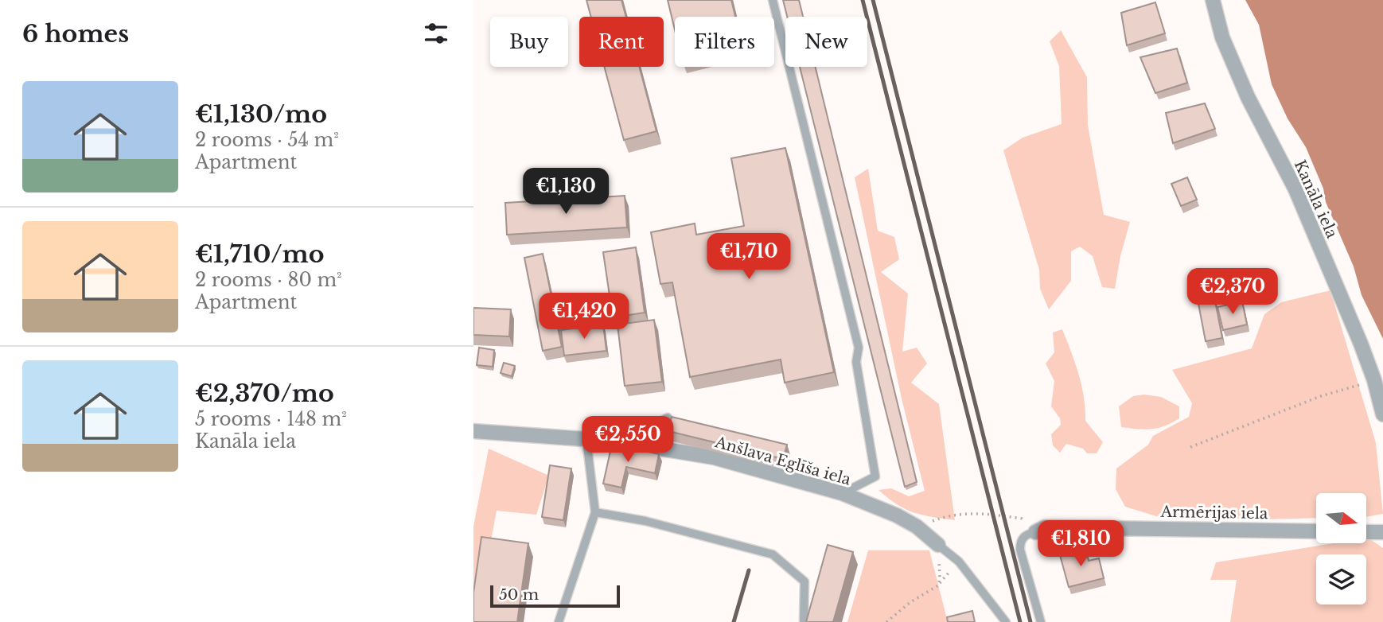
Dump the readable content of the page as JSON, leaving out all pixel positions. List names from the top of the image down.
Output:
{
  "streets": {
    "street": ["Kanāla iela", "Anšlava Eglīša iela", "Armērijas iela"]
  },
  "scale_bar": "50 m",
  "north": "right",
  "page": {
    "heading": "6 homes",
    "chip": [
      "Buy",
      "Rent",
      "Filters",
      "New"
    ],
    "list": [
      {
        "name": "€1,130/mo",
        "note": "2 rooms · 54 m² · Apartment"
      },
      {
        "name": "€1,710/mo",
        "note": "2 rooms · 80 m² · Apartment"
      },
      {
        "name": "€2,370/mo",
        "note": "5 rooms · 148 m² · Kanāla iela"
      }
    ],
    "price": [
      "€1,130",
      "€1,710",
      "€2,370",
      "€1,420",
      "€2,550",
      "€1,810"
    ],
    "scale": "50 m"
  }
}
